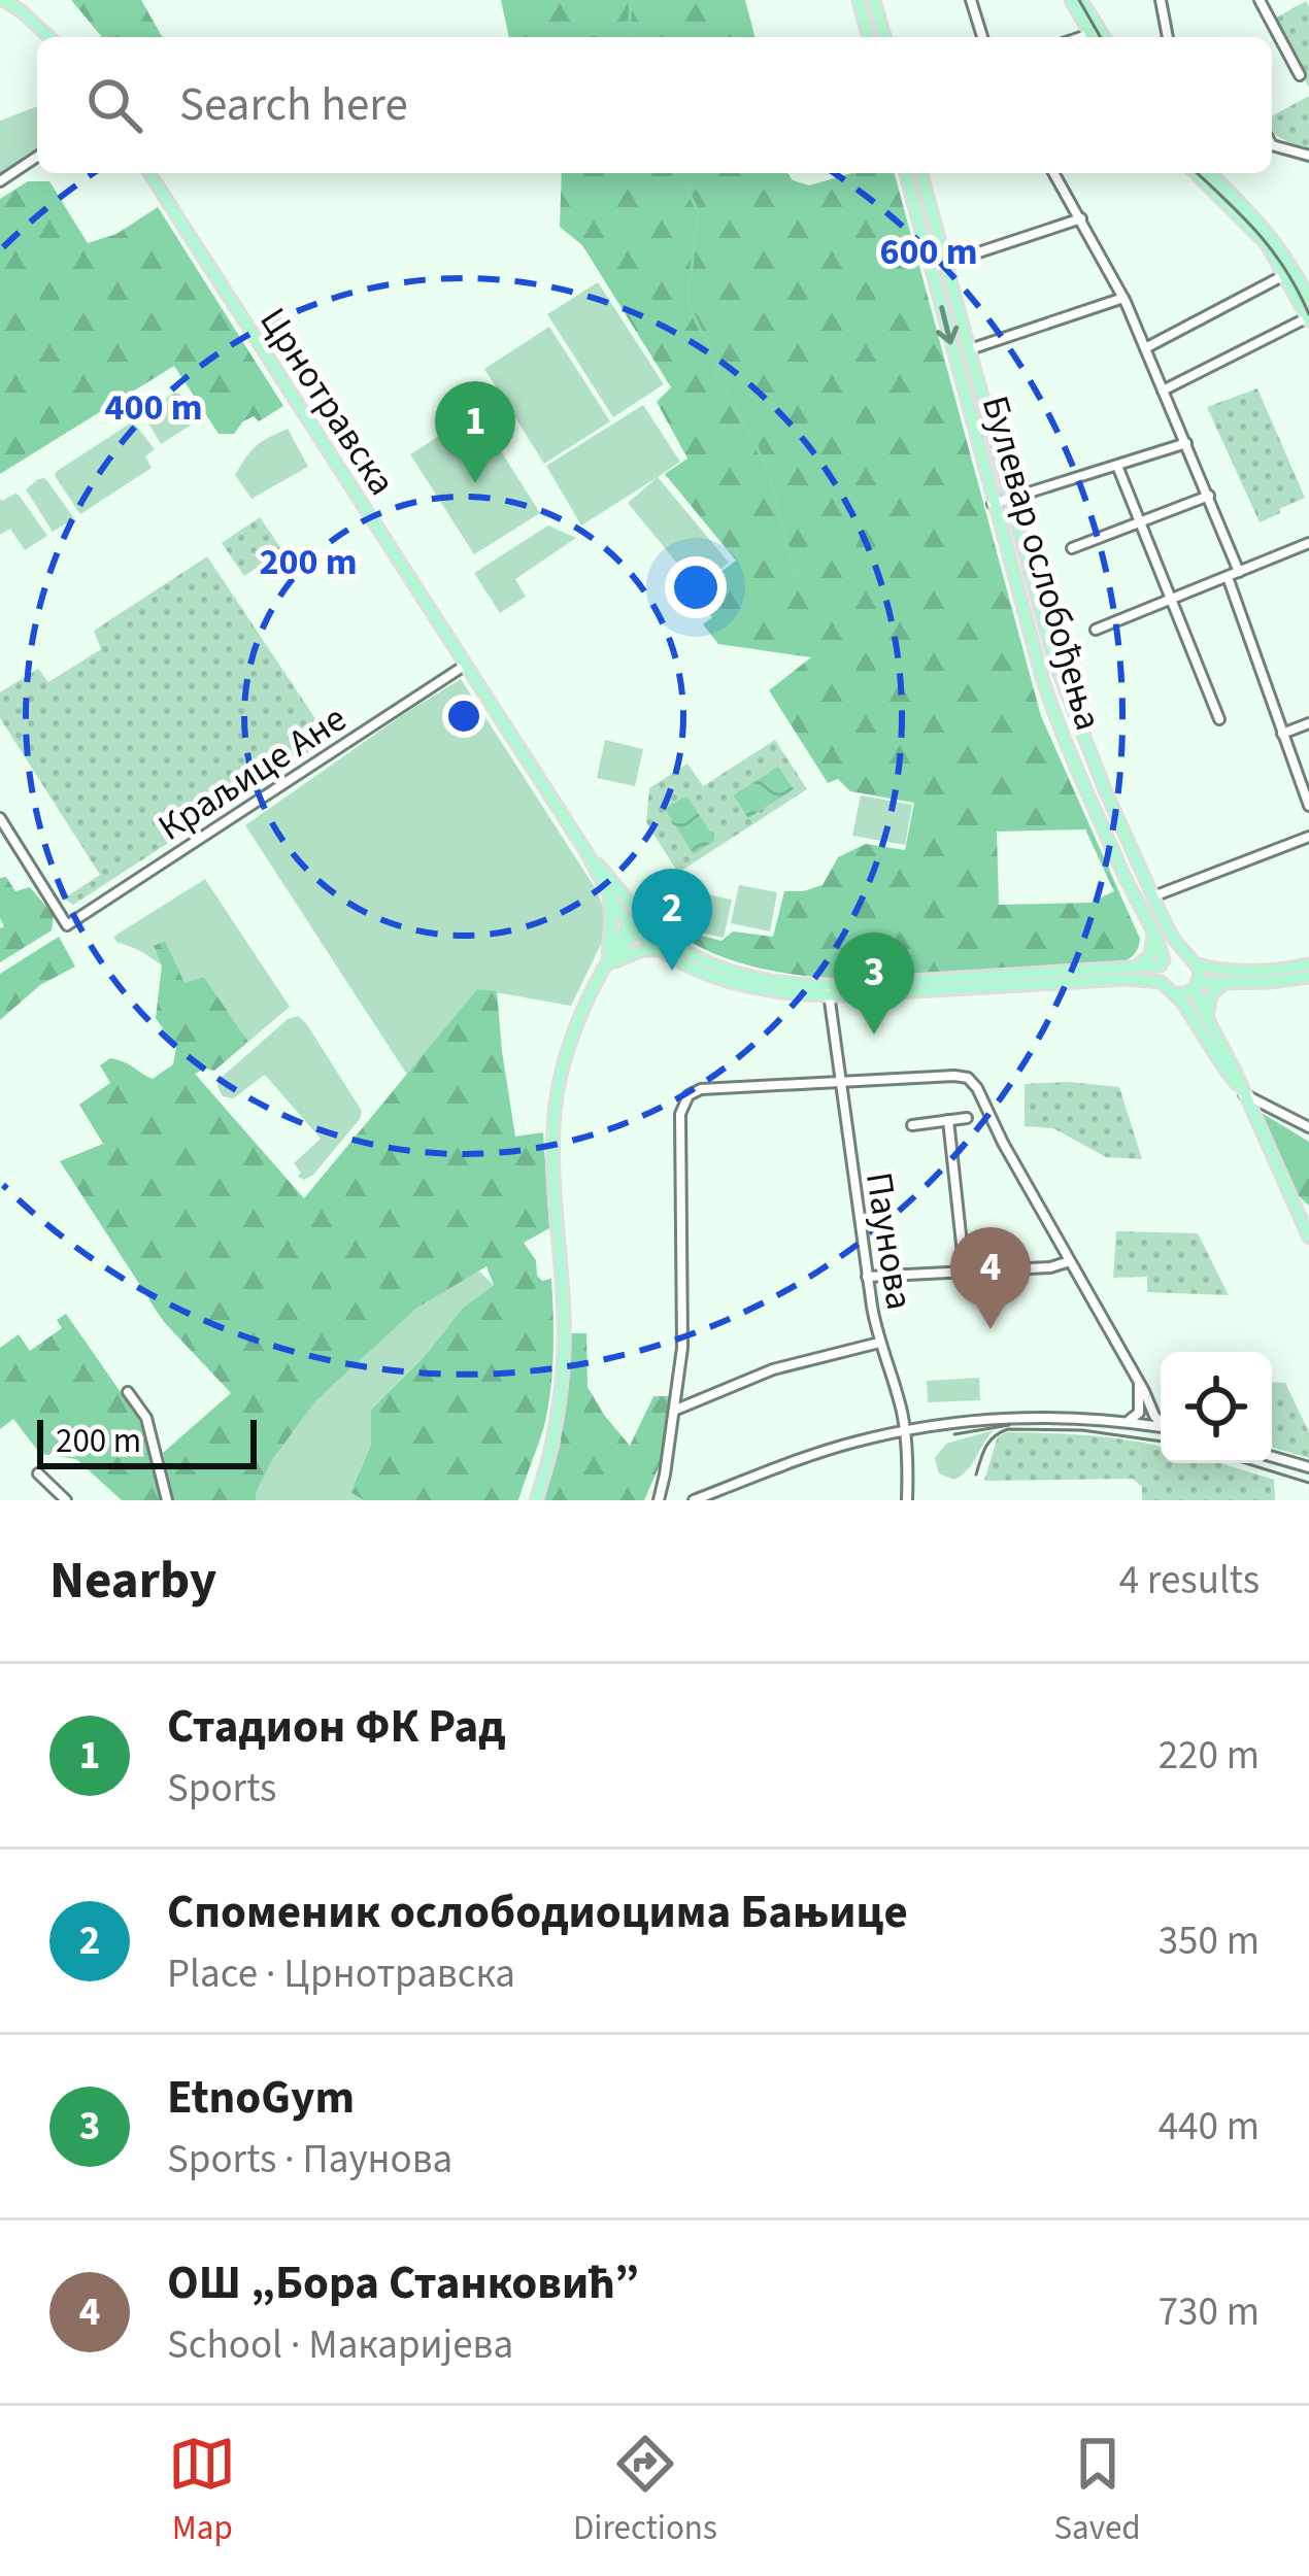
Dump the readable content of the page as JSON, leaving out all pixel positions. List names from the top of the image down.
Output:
{
  "streets": {
    "main road": ["Црнотравска", "Булевар ослобођења"],
    "street": ["Краљице Ане", "Паунова"]
  },
  "crossings": [
    ["Црнотравска", "Булевар ослобођења"],
    ["Црнотравска", "Краљице Ане"],
    ["Црнотравска", "Паунова"]
  ],
  "scale_bar": "200 m",
  "page": {
    "search": "Search here",
    "pins": [
      "1",
      "2",
      "3",
      "4"
    ],
    "scale": "200 m",
    "heading": ["Nearby", "4 results"],
    "list": [
      {
        "mark": "1",
        "name": "Стадион ФК Рад",
        "note": "Sports",
        "value": "220 m"
      },
      {
        "mark": "2",
        "name": "Споменик ослободиоцима Бањице",
        "note": "Place · Црнотравска",
        "value": "350 m"
      },
      {
        "mark": "3",
        "name": "EtnoGym",
        "note": "Sports · Паунова",
        "value": "440 m"
      },
      {
        "mark": "4",
        "name": "ОШ „Бора Станковић”",
        "note": "School · Макаријева",
        "value": "730 m"
      }
    ],
    "nav": ["Map", "Directions", "Saved"]
  },
  "rings": ["600 m", "400 m", "200 m"]
}
